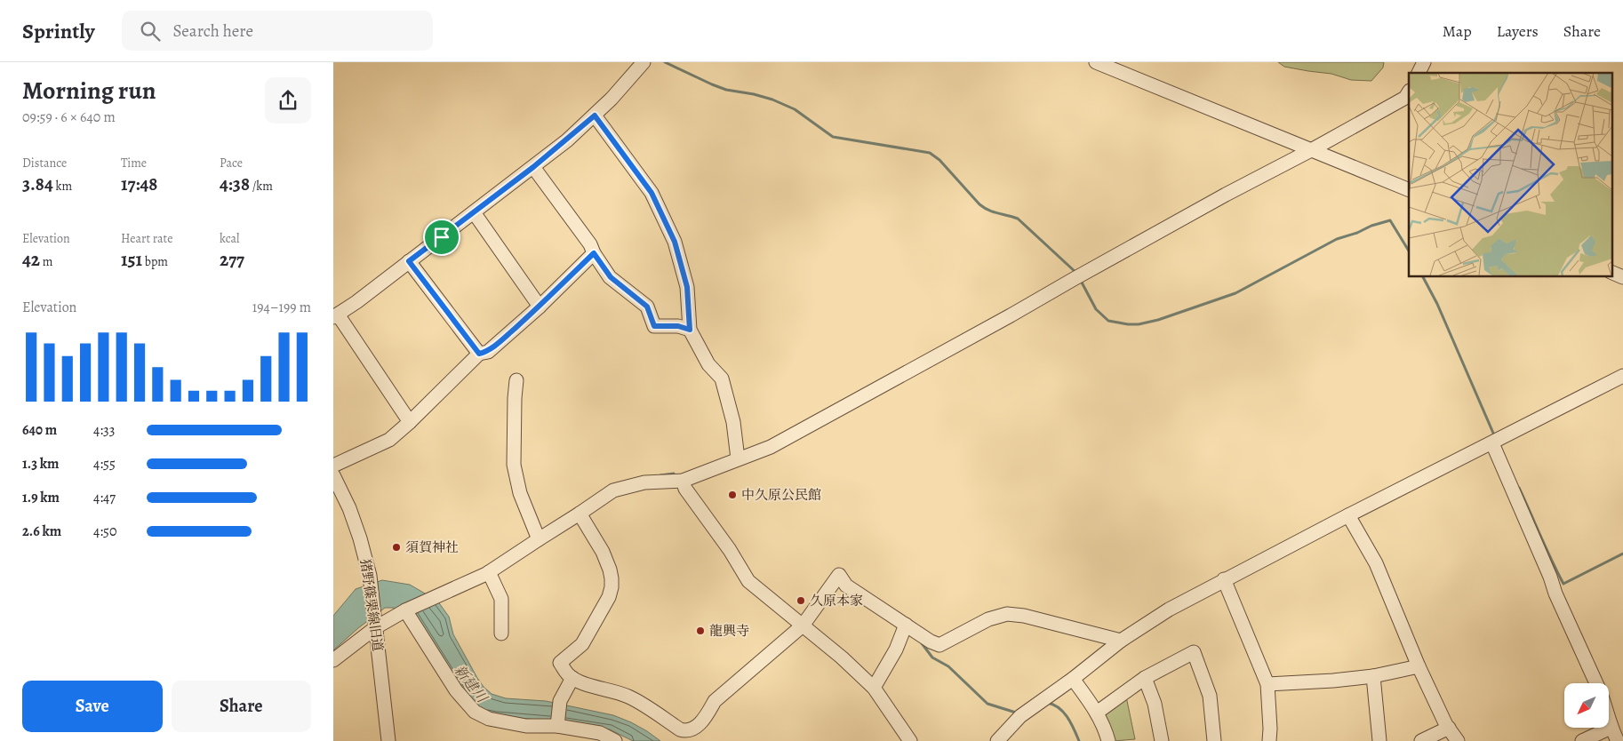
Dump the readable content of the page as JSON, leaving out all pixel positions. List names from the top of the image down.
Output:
{
  "streets": {
    "street": ["猪野篠栗線旧道"]
  },
  "water": ["新建川"],
  "places": [
    "中久原公民館",
    "須賀神社",
    "久原本家",
    "龍興寺"
  ],
  "north": "bottom left",
  "page": {
    "header": "Sprintly",
    "search": "Search here",
    "nav": ["Map", "Layers", "Share"],
    "heading": ["Morning run", "09:59 · 6 × 640 m"],
    "stats": [
      ["Distance", "3.84 km"],
      ["Time", "17:48"],
      ["Pace", "4:38 /km"],
      ["Elevation", "42 m"],
      ["Heart rate", "151 bpm"],
      ["kcal", "277"]
    ],
    "chart": ["Elevation", "194–199 m"],
    "list": [
      {
        "name": "640 m",
        "note": "4:33"
      },
      {
        "name": "1.3 km",
        "note": "4:55"
      },
      {
        "name": "1.9 km",
        "note": "4:47"
      },
      {
        "name": "2.6 km",
        "note": "4:50"
      }
    ],
    "buttons": ["Save", "Share"]
  }
}
